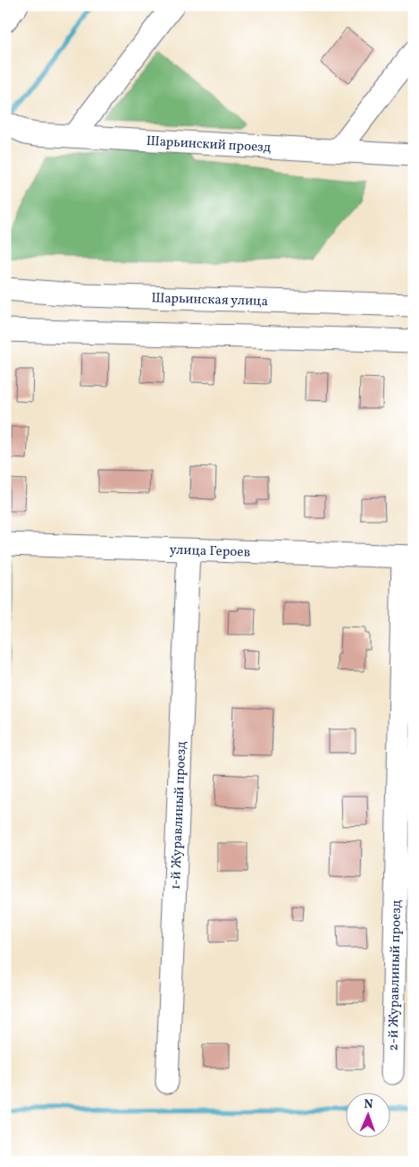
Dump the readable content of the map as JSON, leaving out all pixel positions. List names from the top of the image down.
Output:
{
  "streets": {
    "street": [
      "Шарьинский проезд",
      "Шарьинская улица",
      "улица Героев",
      "1-й Журавлиный проезд",
      "2-й Журавлиный проезд"
    ]
  },
  "crossings": [
    ["улица Героев", "1-й Журавлиный проезд"],
    ["улица Героев", "2-й Журавлиный проезд"]
  ],
  "north": "top"
}
